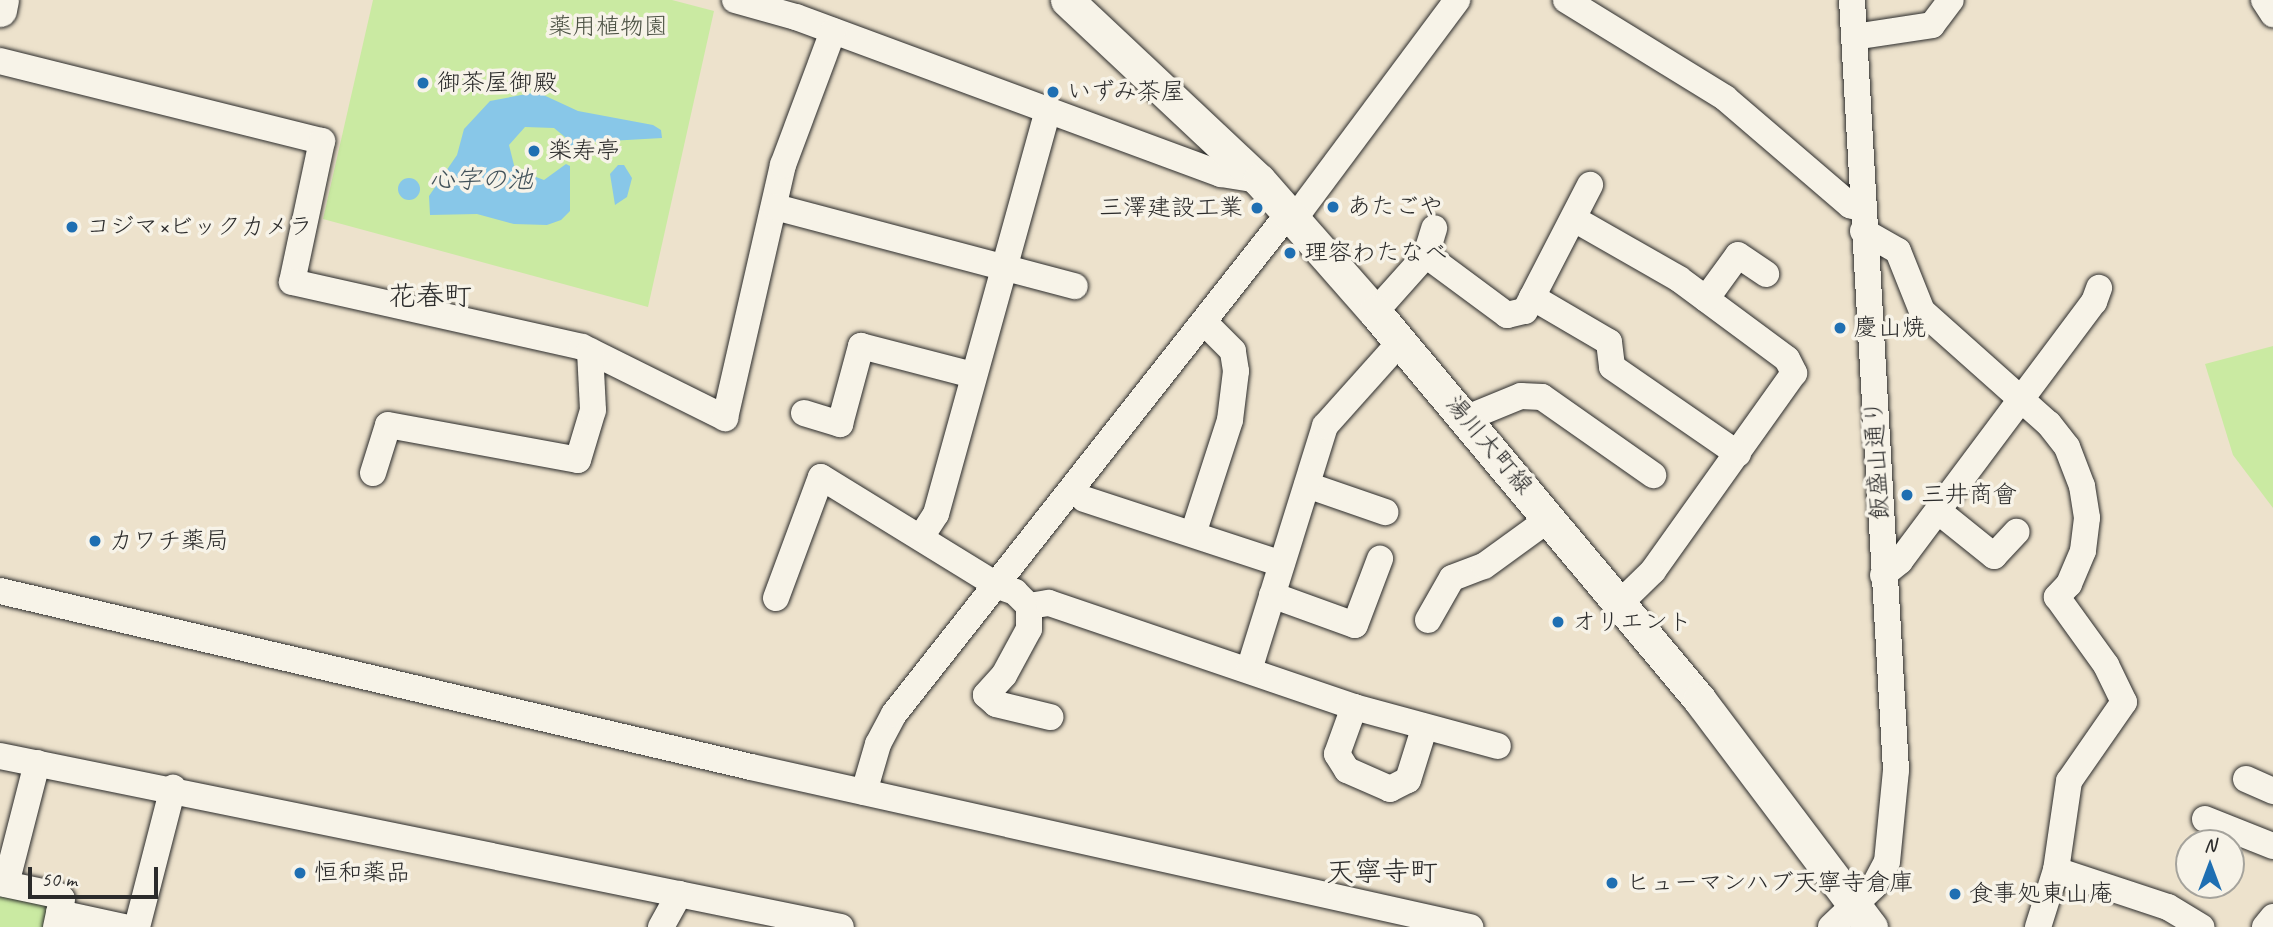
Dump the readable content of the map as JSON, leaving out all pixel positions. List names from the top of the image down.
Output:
{
  "streets": {
    "main road": ["湯川大町線"],
    "street": ["飯盛山通り"]
  },
  "crossings": [
    ["湯川大町線", "飯盛山通り"]
  ],
  "districts": ["花春町", "天寧寺町"],
  "water": ["心字の池"],
  "parks": ["薬用植物園"],
  "places": [
    "御茶屋御殿",
    "いずみ茶屋",
    "楽寿亭",
    "あたごや",
    "三澤建設工業",
    "コジマ×ビックカメラ",
    "理容わたなべ",
    "慶山焼",
    "三井商會",
    "カワチ薬局",
    "オリエント",
    "恒和薬品",
    "ヒューマンハブ天寧寺倉庫",
    "食事処東山庵"
  ],
  "scale_bar": "50 m",
  "north": "top"
}
